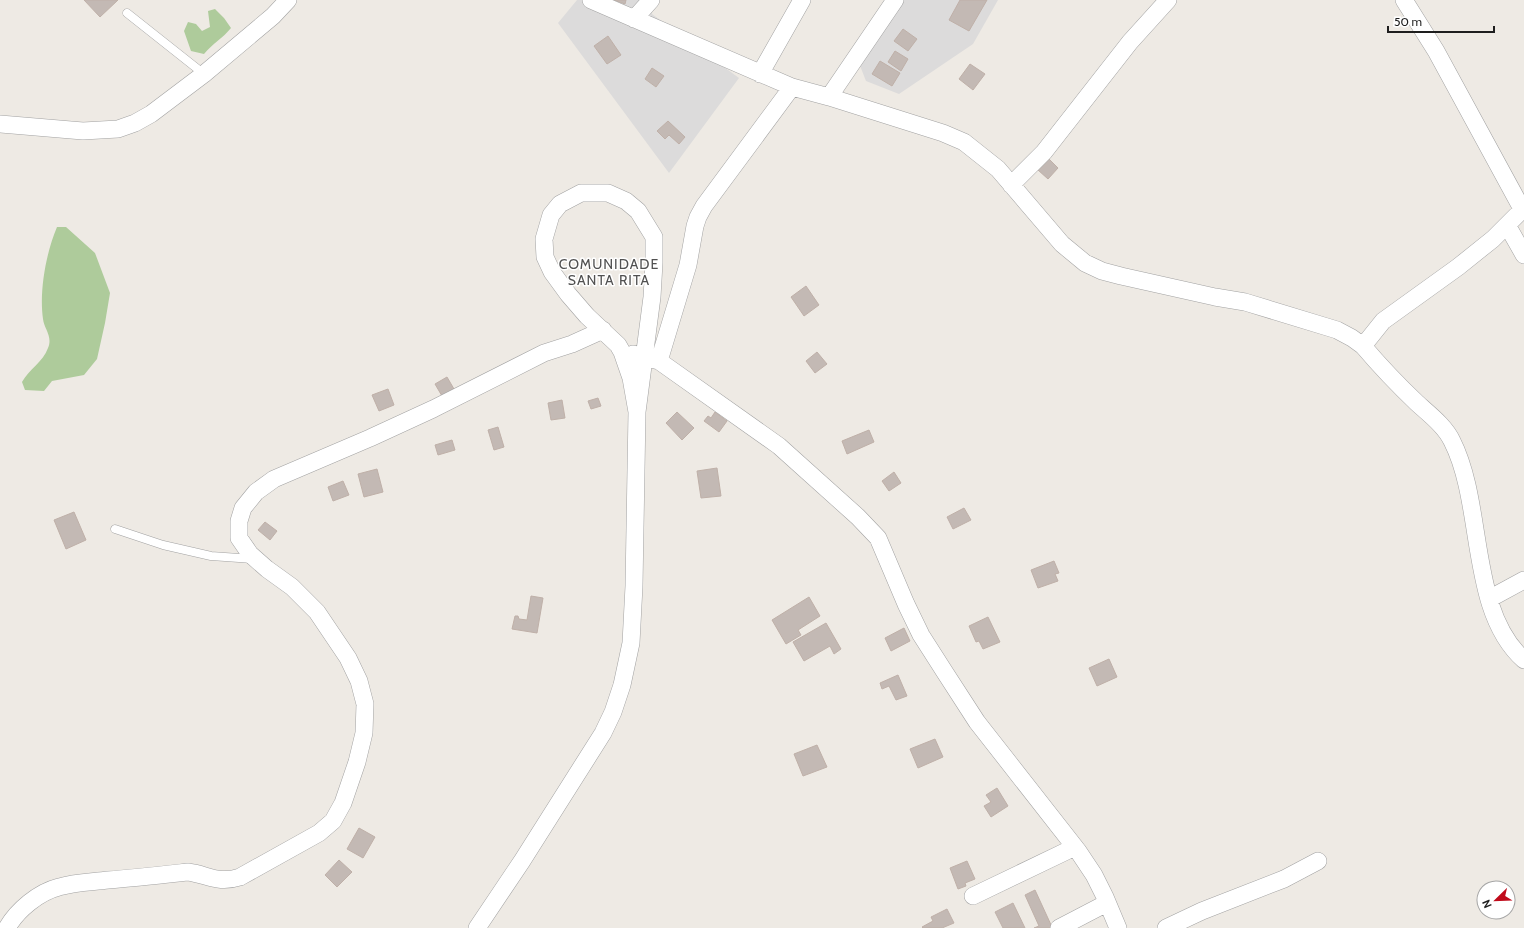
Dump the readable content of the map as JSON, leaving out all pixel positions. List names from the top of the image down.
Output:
{
  "districts": ["COMUNIDADE SANTA RITA"],
  "scale_bar": "50 m",
  "north": "bottom left"
}
